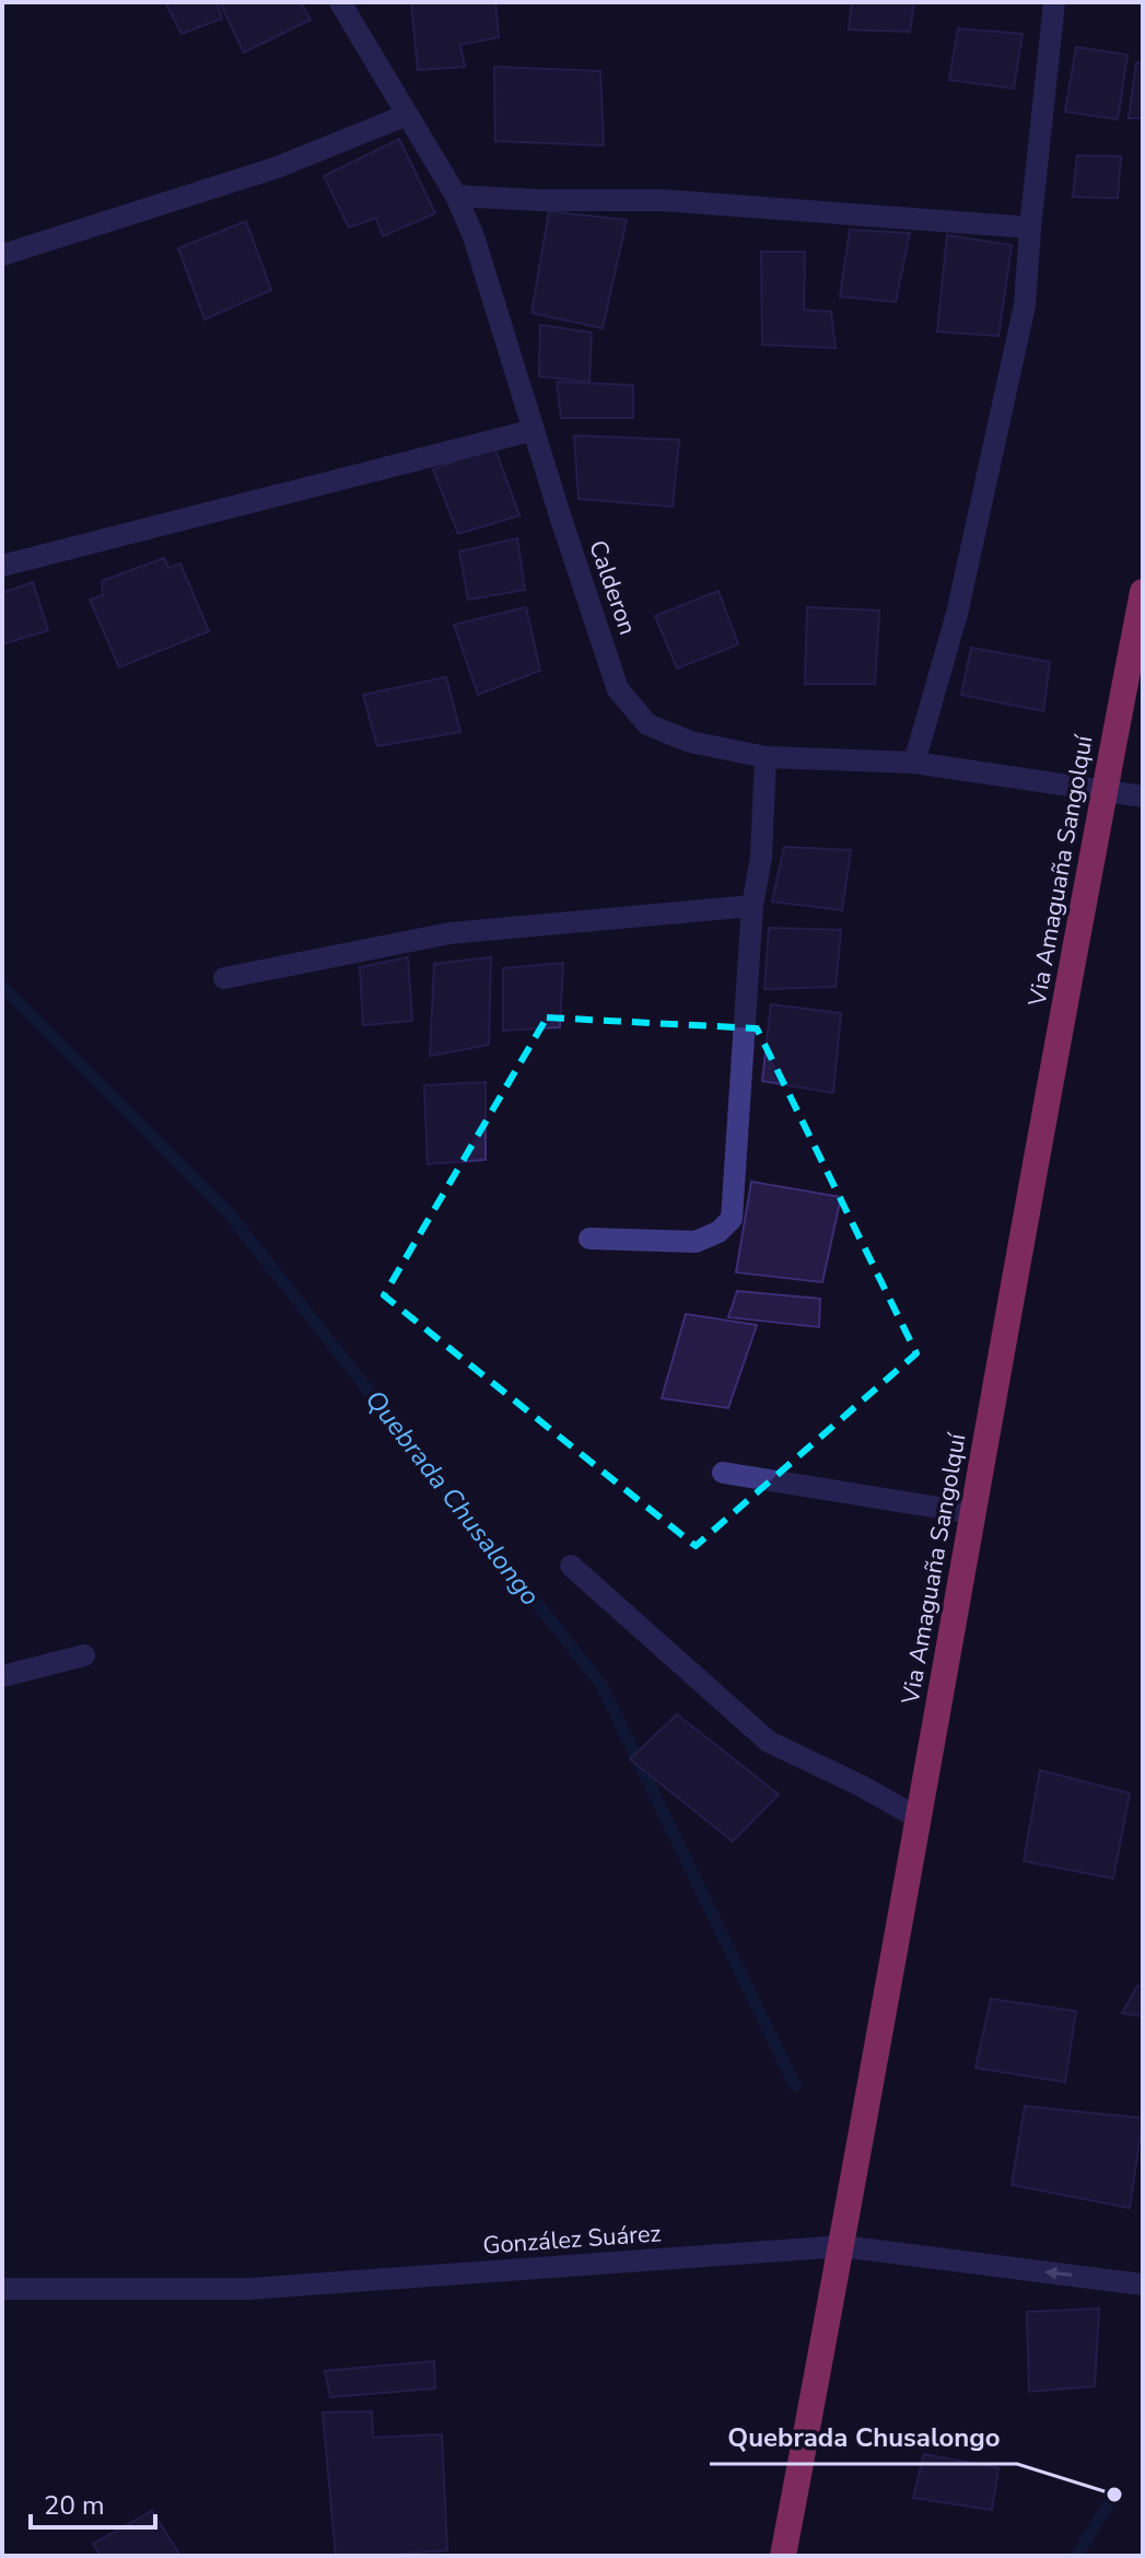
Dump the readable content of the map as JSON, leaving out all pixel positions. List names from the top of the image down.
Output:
{
  "streets": {
    "highway": ["Via Amaguaña Sangolquí"],
    "street": ["Calderon", "González Suárez"]
  },
  "crossings": [
    ["Calderon", "Via Amaguaña Sangolquí"],
    ["Via Amaguaña Sangolquí", "González Suárez"]
  ],
  "water": ["Quebrada Chusalongo"],
  "places": ["Quebrada Chusalongo"],
  "scale_bar": "20 m"
}
